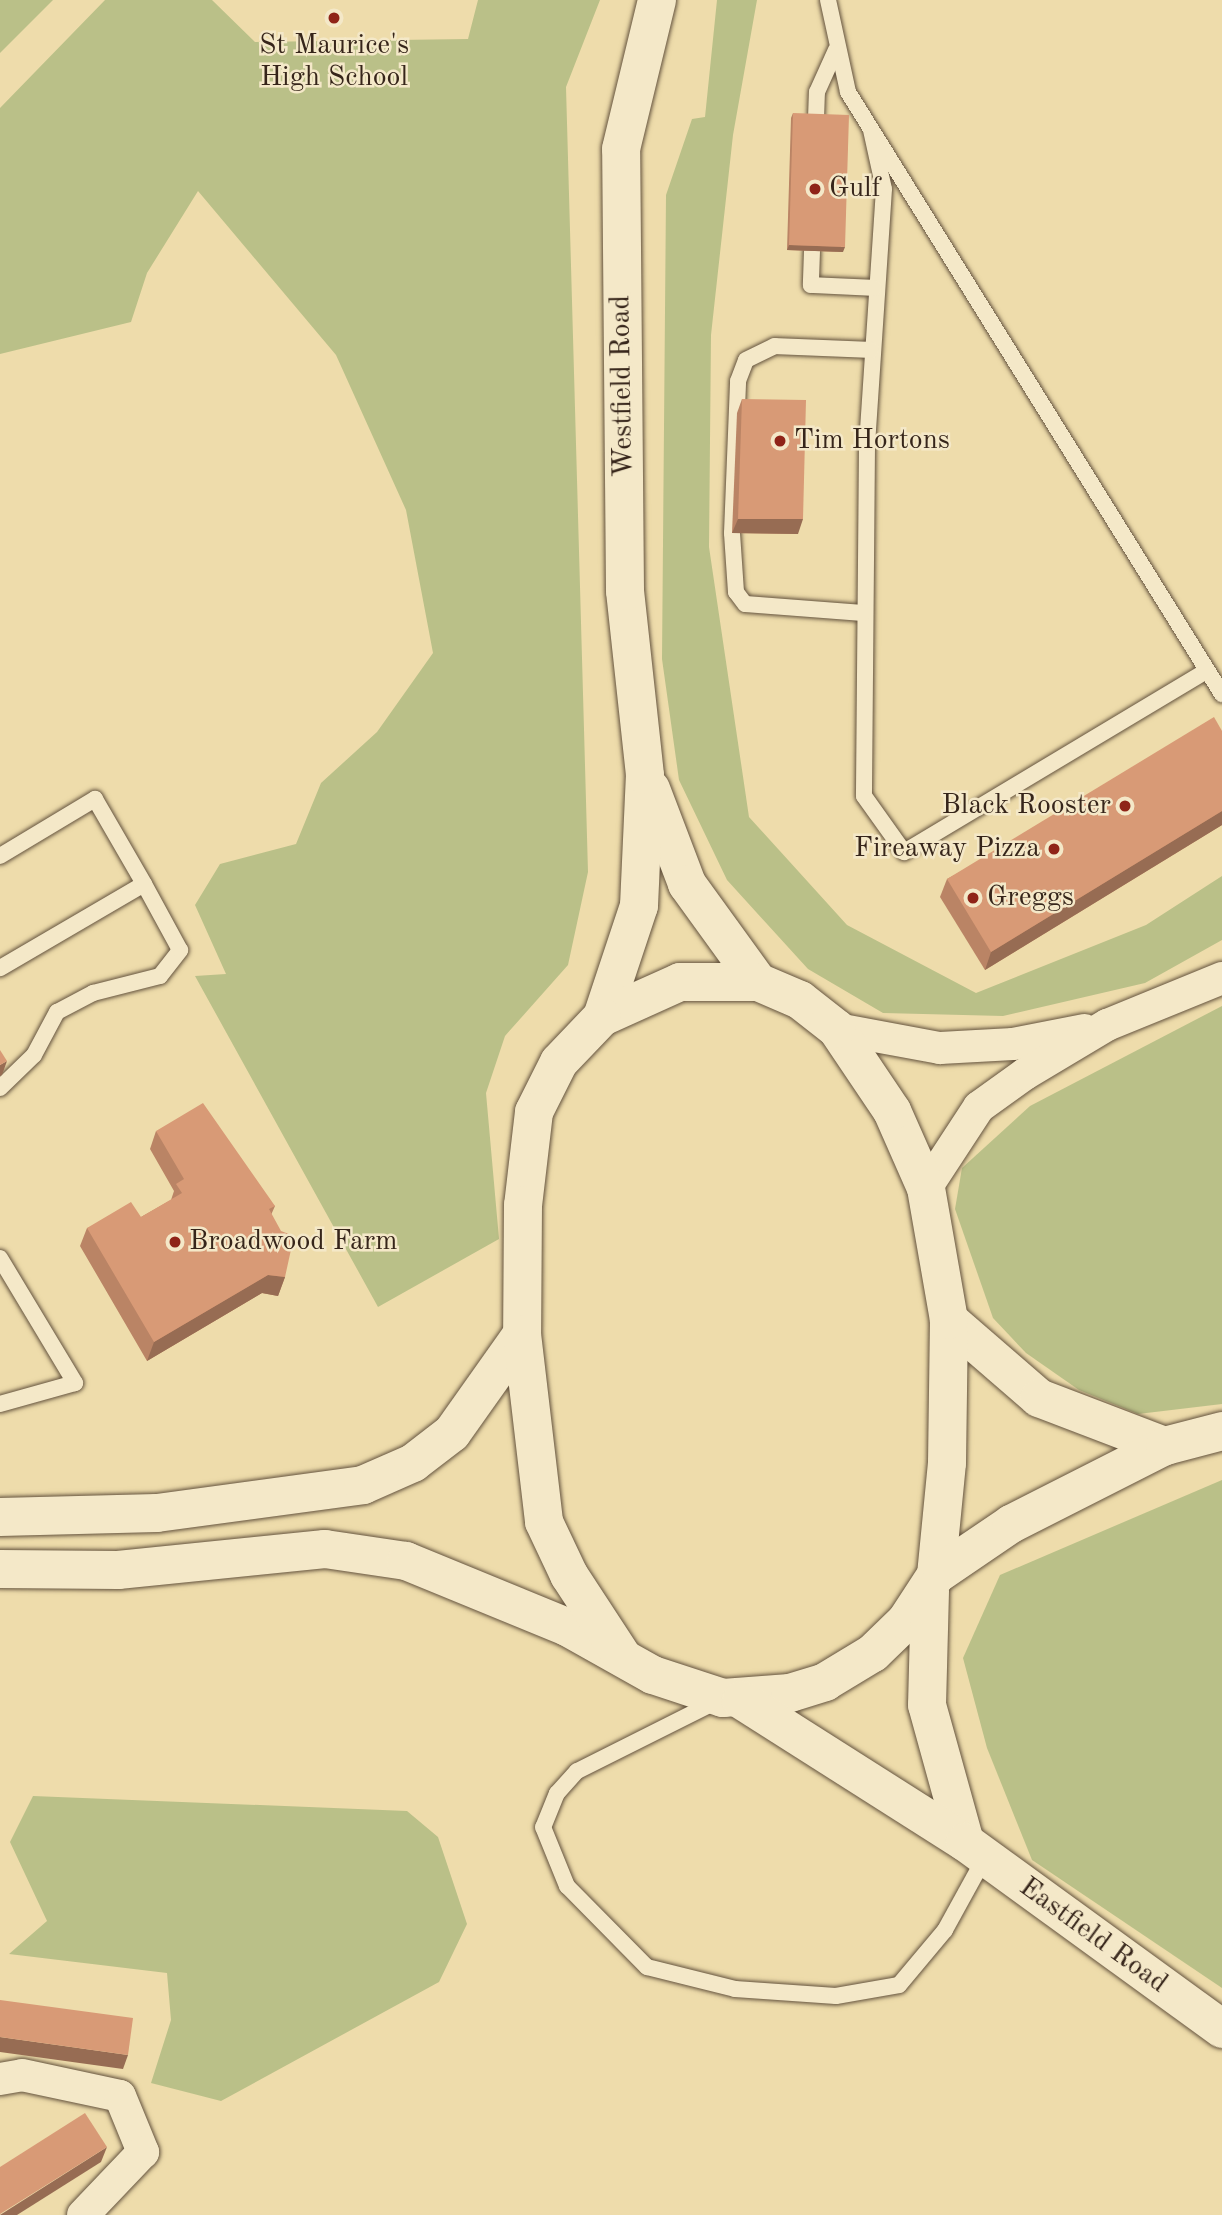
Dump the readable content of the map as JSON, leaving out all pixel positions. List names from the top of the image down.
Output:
{
  "streets": {
    "main road": ["Westfield Road", "Eastfield Road"]
  },
  "places": [
    "St Maurice's High School",
    "Gulf",
    "Tim Hortons",
    "Black Rooster",
    "Fireaway Pizza",
    "Greggs",
    "Broadwood Farm"
  ]
}
